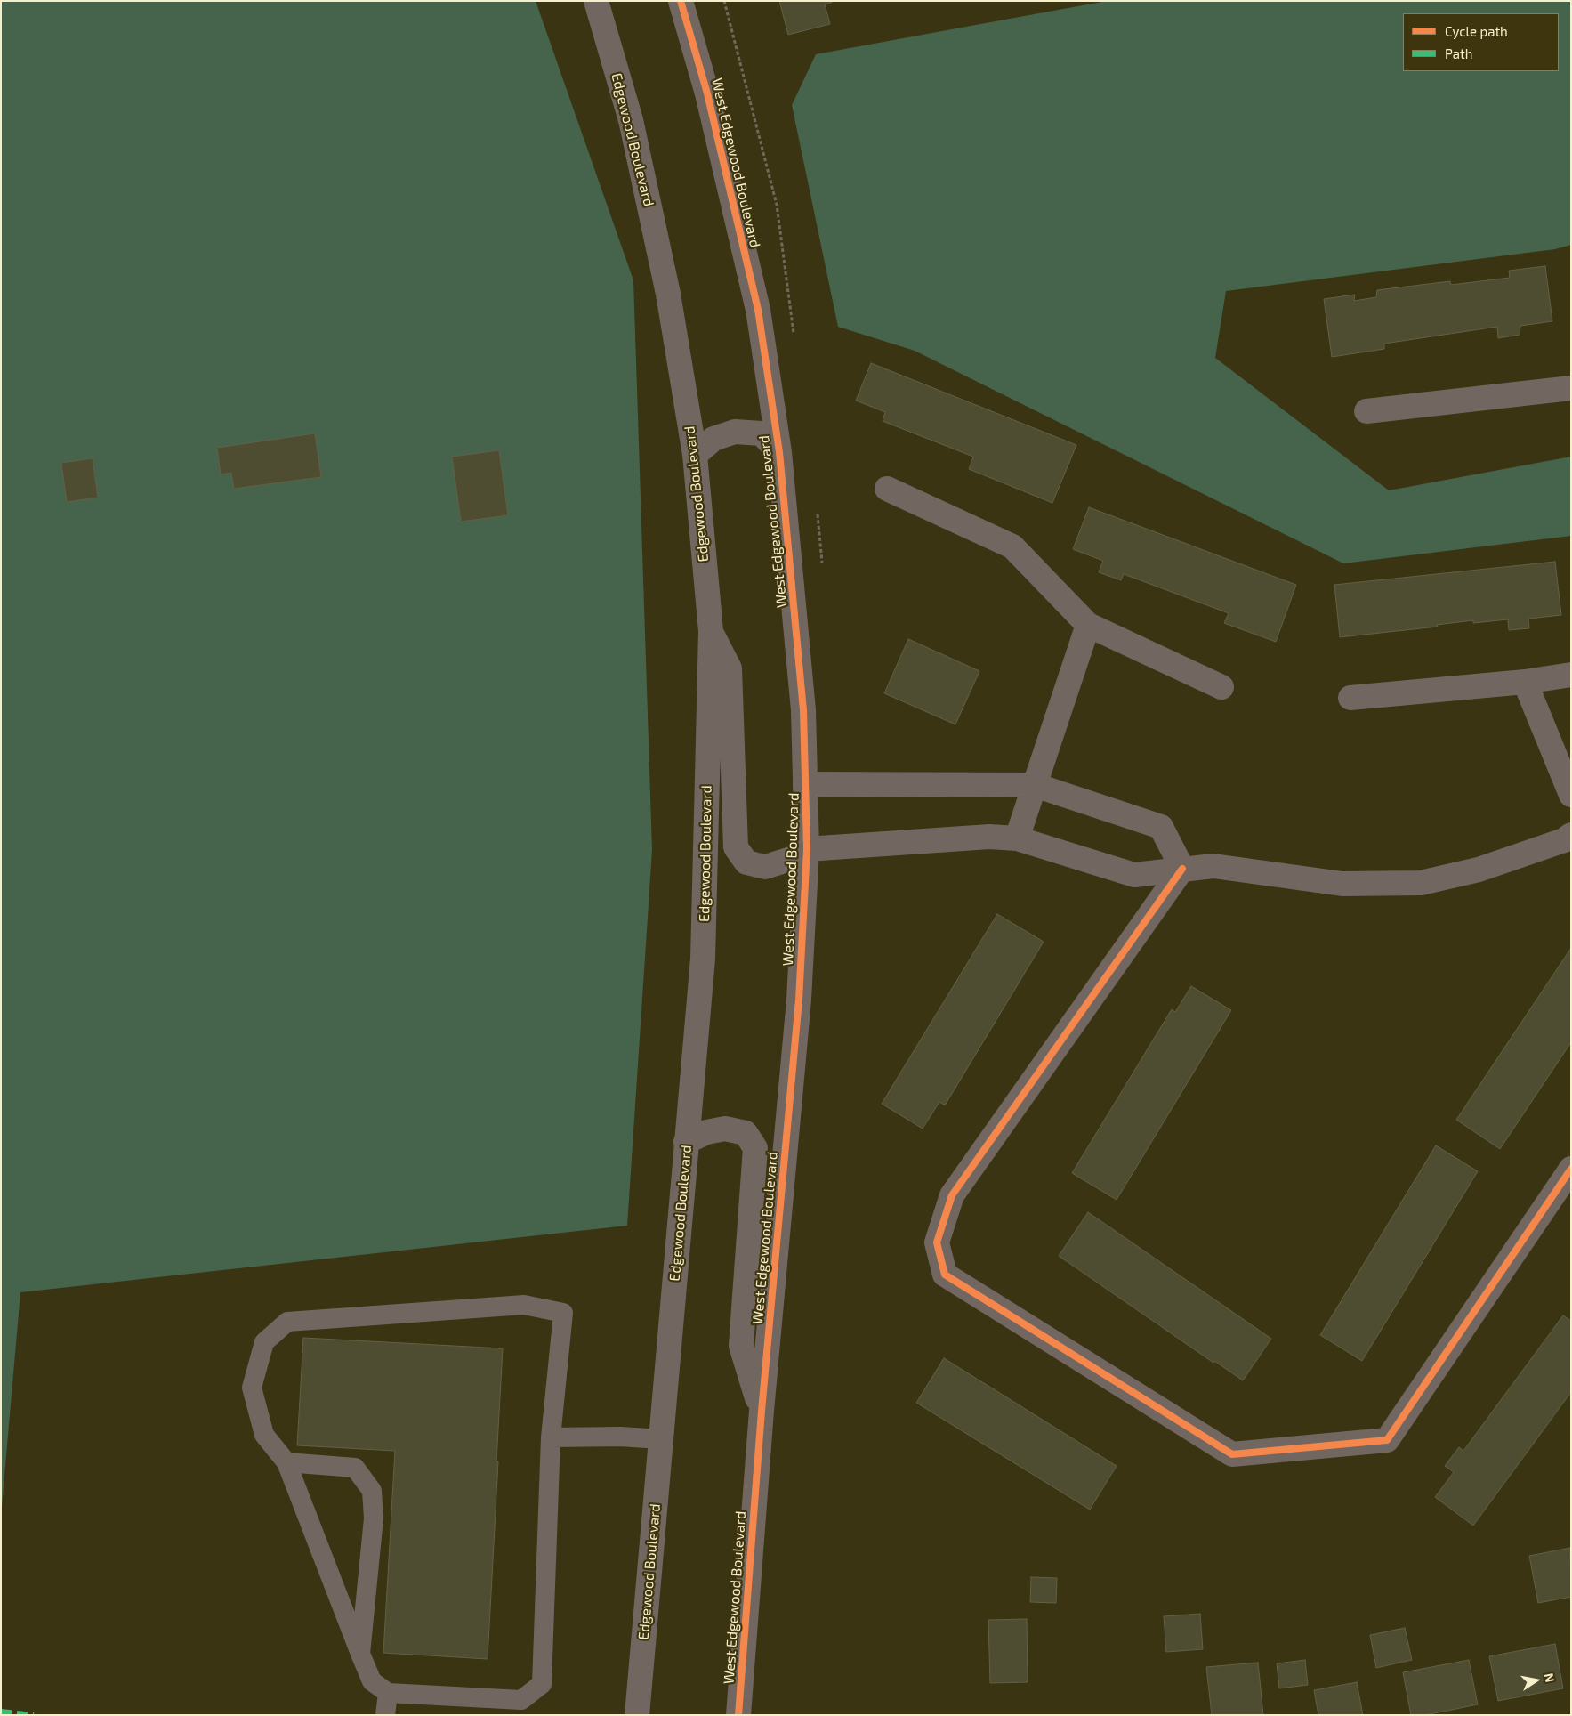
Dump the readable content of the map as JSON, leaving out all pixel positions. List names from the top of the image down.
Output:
{
  "streets": {
    "street": ["Edgewood Boulevard", "West Edgewood Boulevard"]
  },
  "legend": ["Cycle path", "Path"],
  "north": "right"
}
